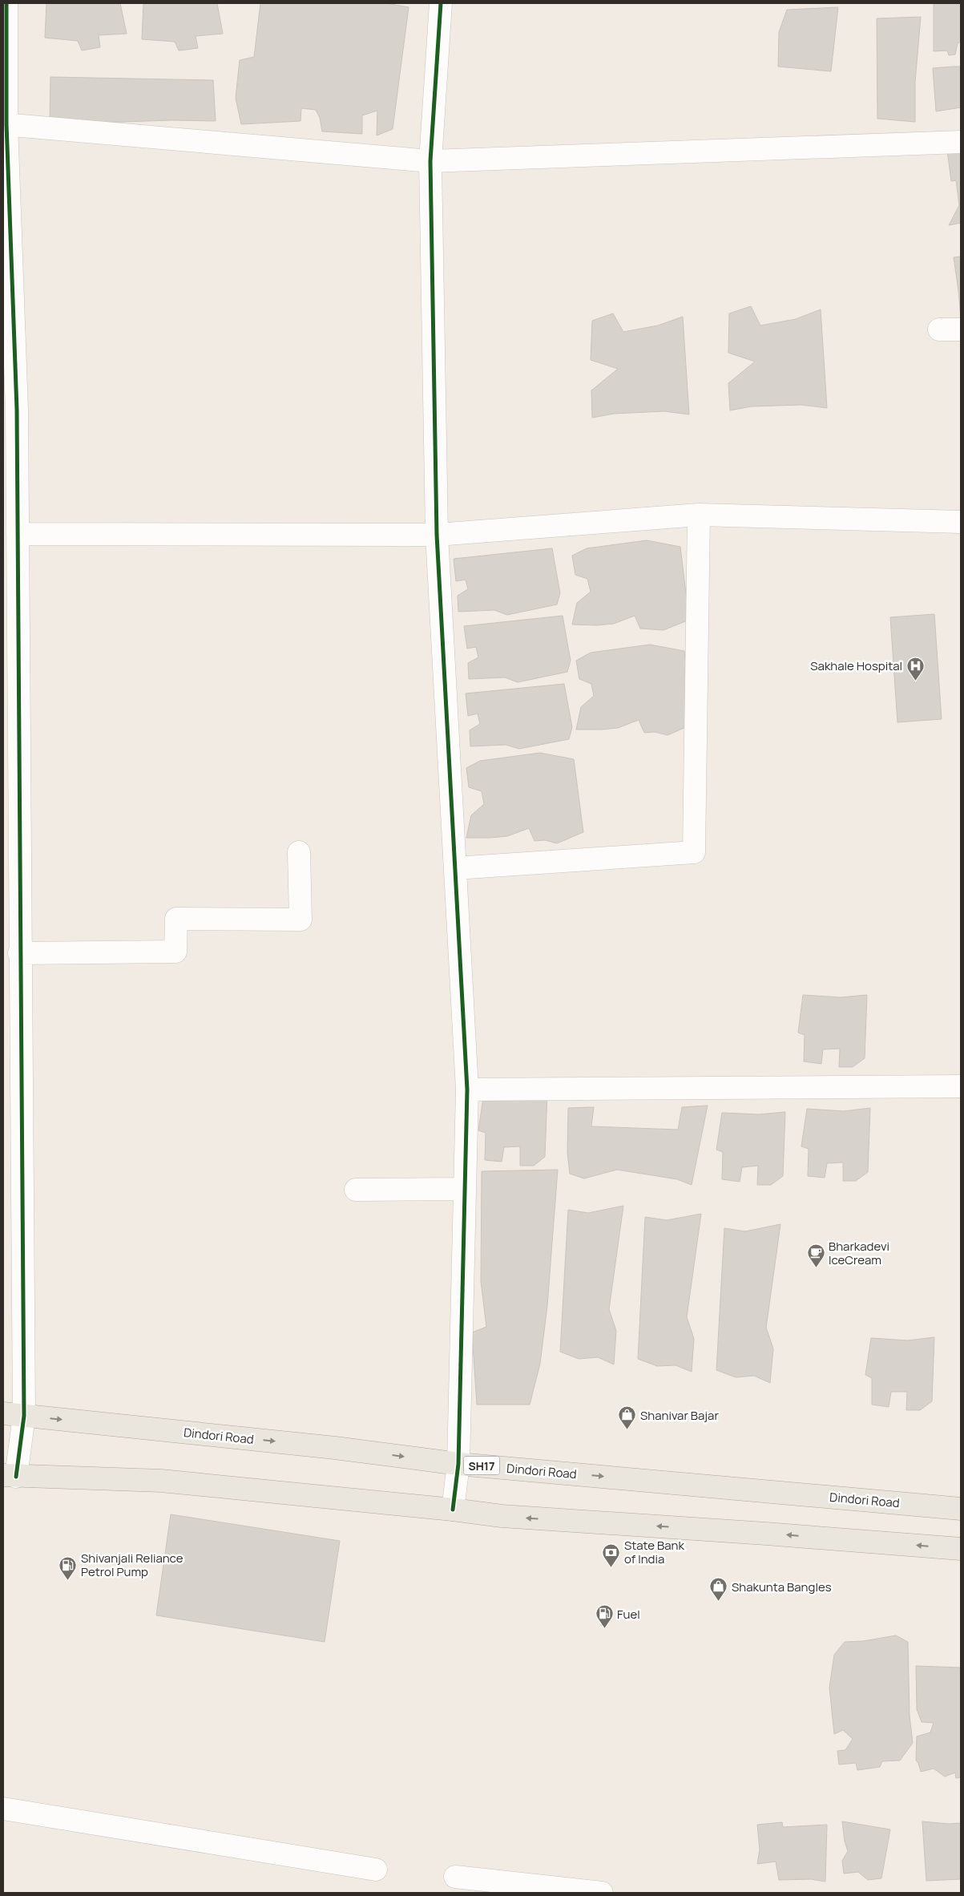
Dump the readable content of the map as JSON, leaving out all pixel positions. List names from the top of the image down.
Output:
{
  "streets": {
    "main road": ["Dindori Road", "SH17"]
  },
  "places": {
    "hospital": ["Sakhale Hospital"],
    "cafe": ["Bharkadevi IceCream"],
    "shop": ["Shanivar Bajar", "Shakunta Bangles"],
    "bank": ["State Bank of India"],
    "fuel station": ["Shivanjali Reliance Petrol Pump", "Fuel"]
  }
}
